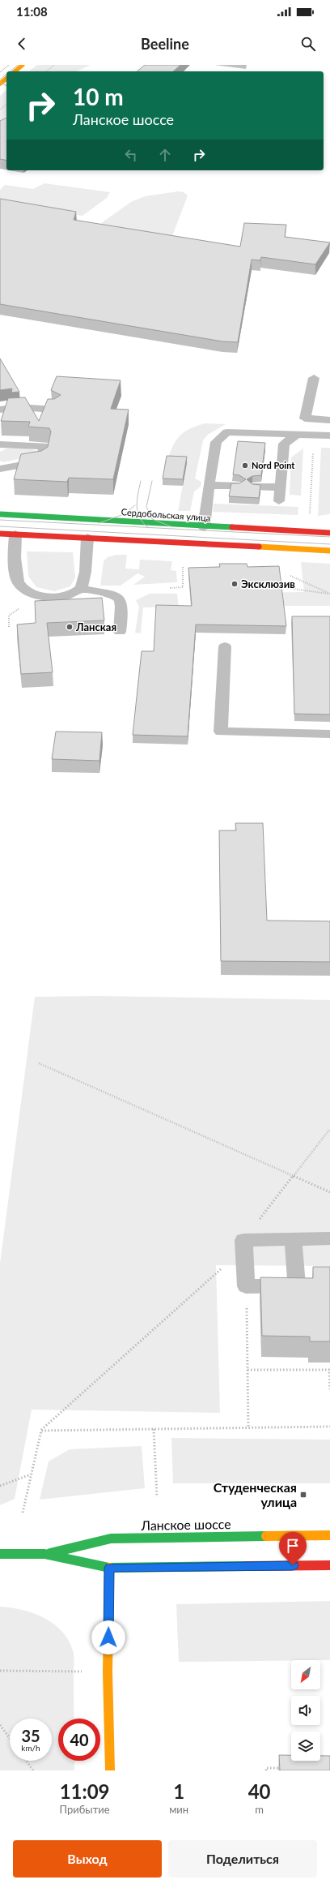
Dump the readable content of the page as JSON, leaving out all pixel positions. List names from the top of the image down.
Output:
{
  "streets": {
    "main road": ["Сердобольская улица", "Ланское шоссе"]
  },
  "places": {
    "other": ["Nord Point", "Эксклюзив", "Ланская"],
    "transit": ["Студенческая улица"]
  },
  "north": "bottom left",
  "page": {
    "status": "11:08",
    "header": "Beeline",
    "turn": ["10 m", "Ланское шоссе"],
    "speed": "35 km/h",
    "limit": "40",
    "eta": [
      "11:09",
      "Прибытие",
      "1",
      "мин",
      "40",
      "m"
    ],
    "buttons": ["Выход", "Поделиться"]
  }
}
